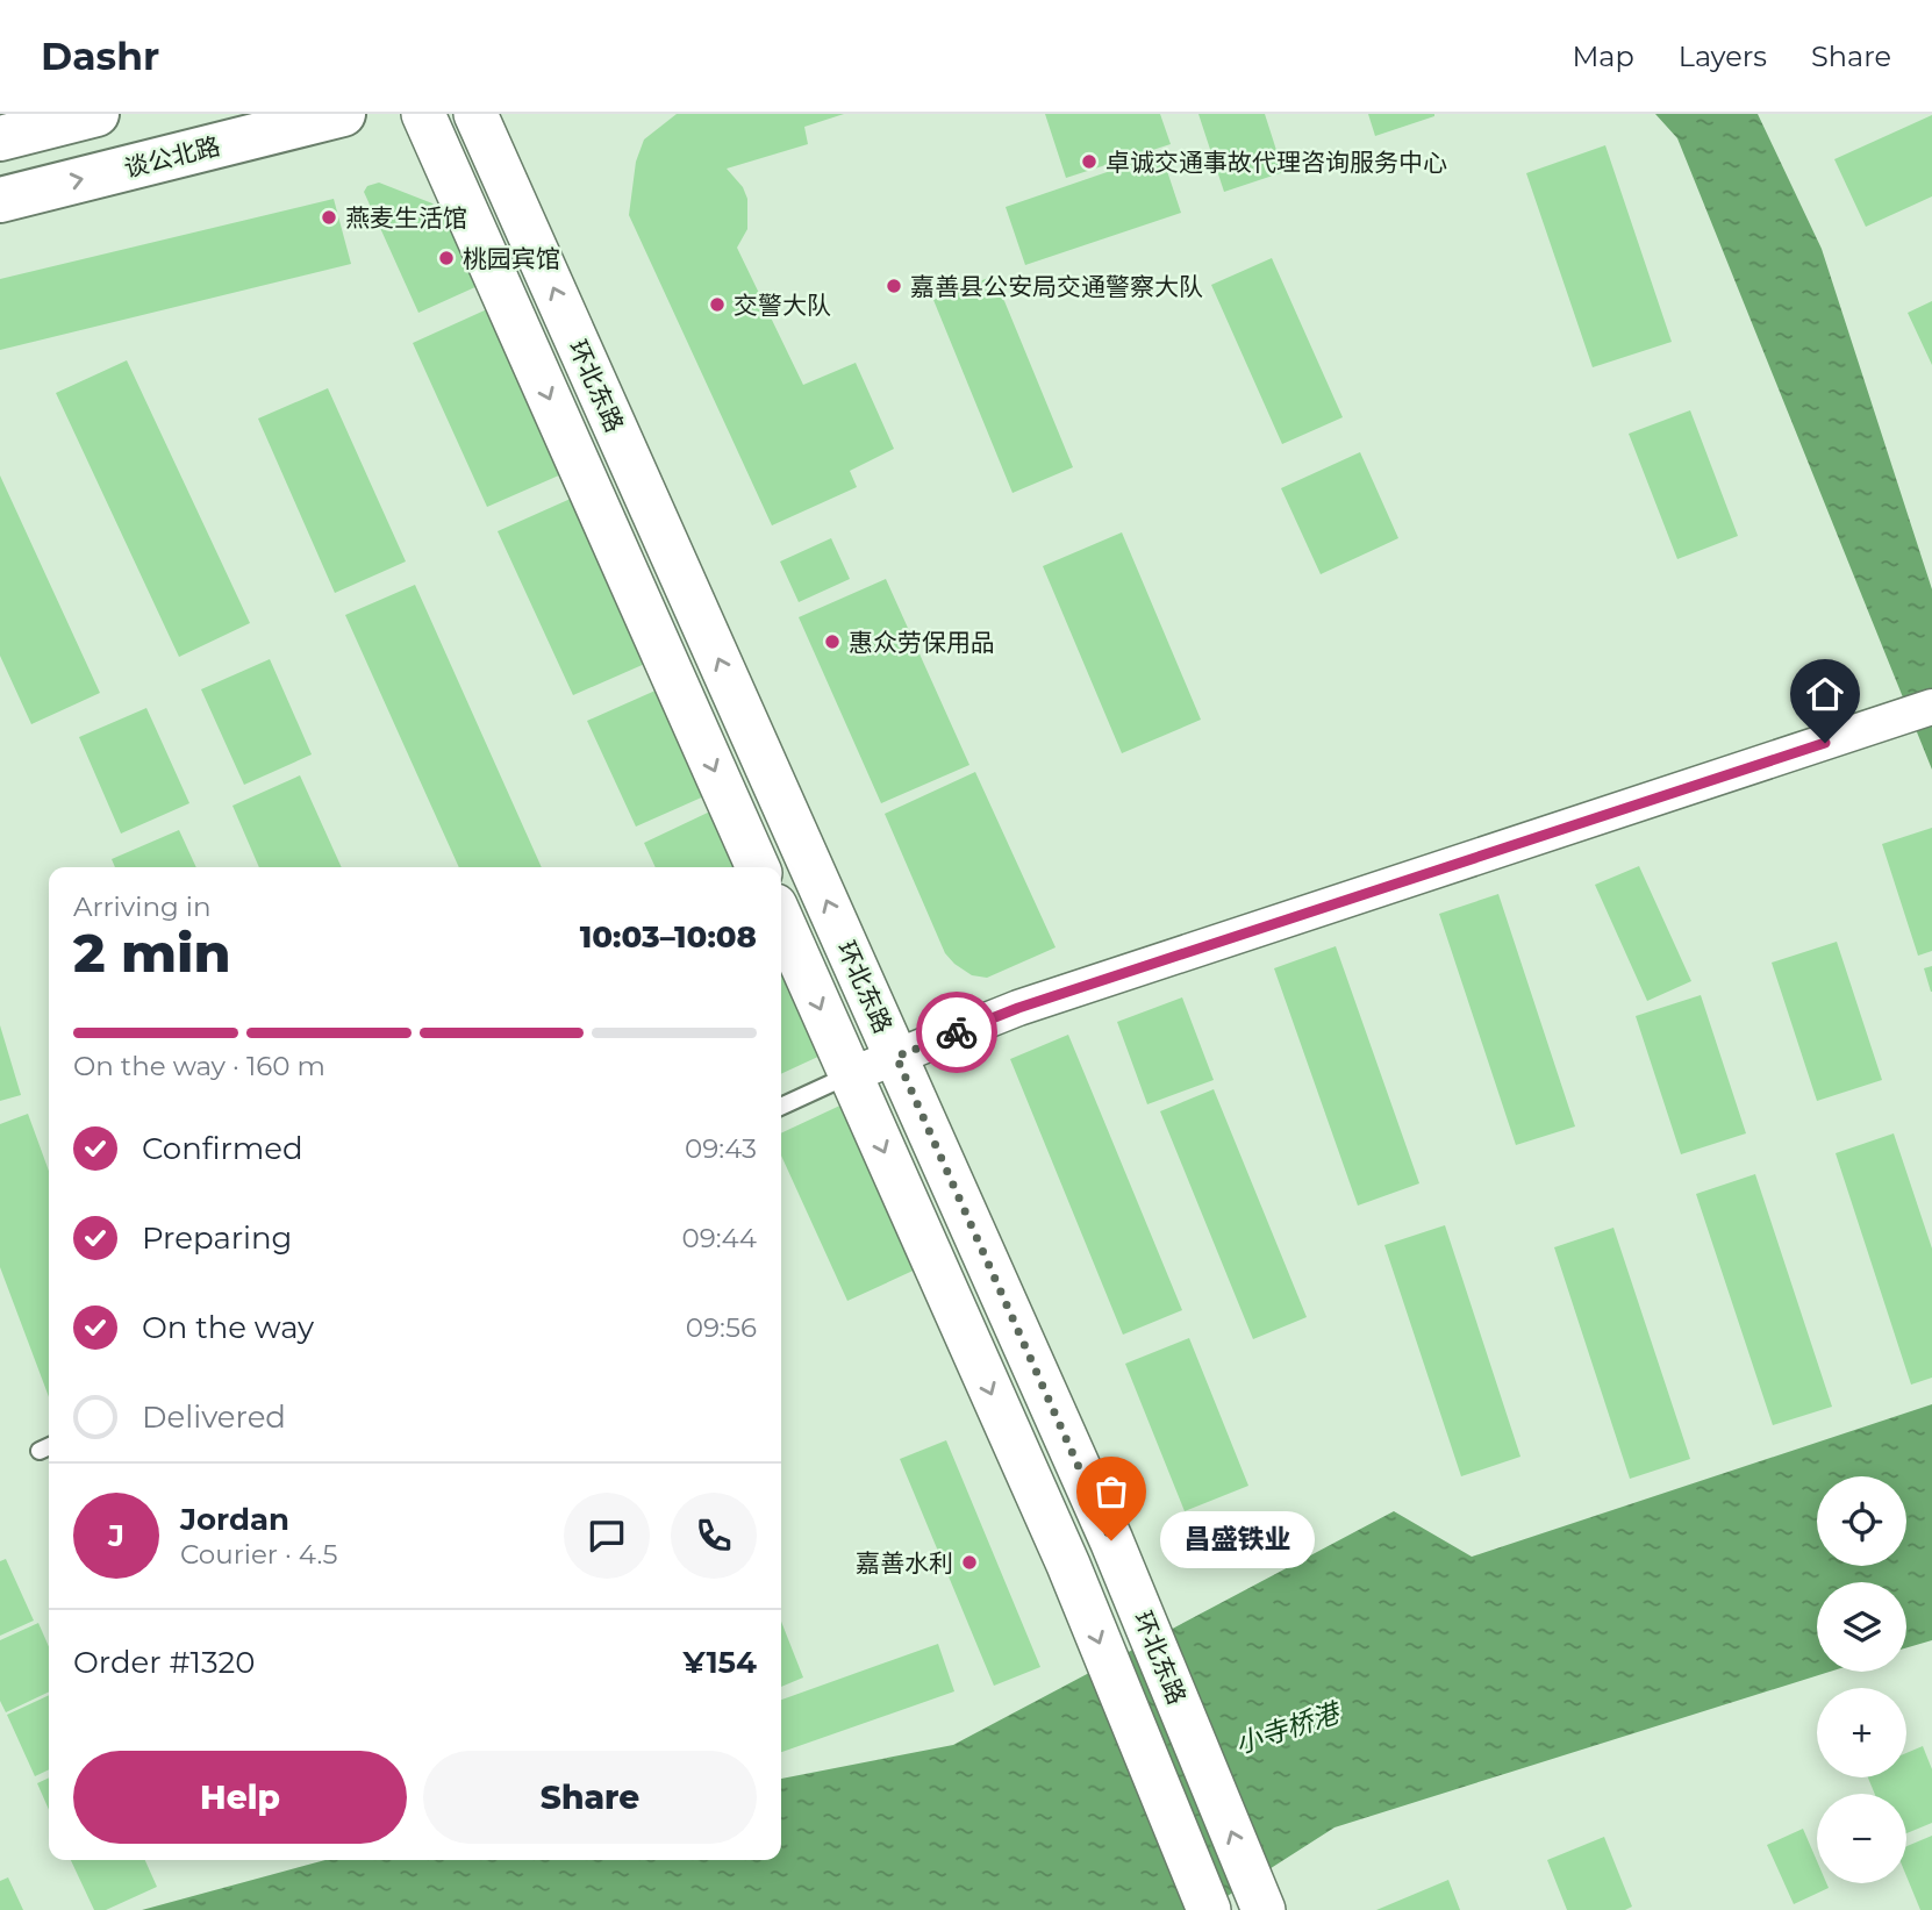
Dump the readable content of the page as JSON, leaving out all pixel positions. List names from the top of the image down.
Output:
{
  "streets": {
    "main road": ["谈公北路"],
    "street": ["环北东路"]
  },
  "one_way": ["谈公北路"],
  "water": ["小寺桥港"],
  "places": [
    "卓诚交通事故代理咨询服务中心",
    "燕麦生活馆",
    "桃园宾馆",
    "嘉善县公安局交通警察大队",
    "交警大队",
    "惠众劳保用品",
    "昌盛铁业",
    "嘉善水利"
  ],
  "page": {
    "header": "Dashr",
    "nav": ["Map", "Layers", "Share"],
    "heading": ["2 min", "Arriving in", "10:03–10:08"],
    "panel": [
      "Jordan",
      "Courier · 4.5",
      "Order #1320",
      "¥154"
    ],
    "bar": "On the way · 160 m",
    "list": [
      ["Confirmed", "09:43"],
      ["Preparing", "09:44"],
      ["On the way", "09:56"],
      "Delivered"
    ],
    "map_buttons": ["+", "−"],
    "round": "J",
    "bubble": "昌盛铁业",
    "buttons": ["Help", "Share"]
  }
}
